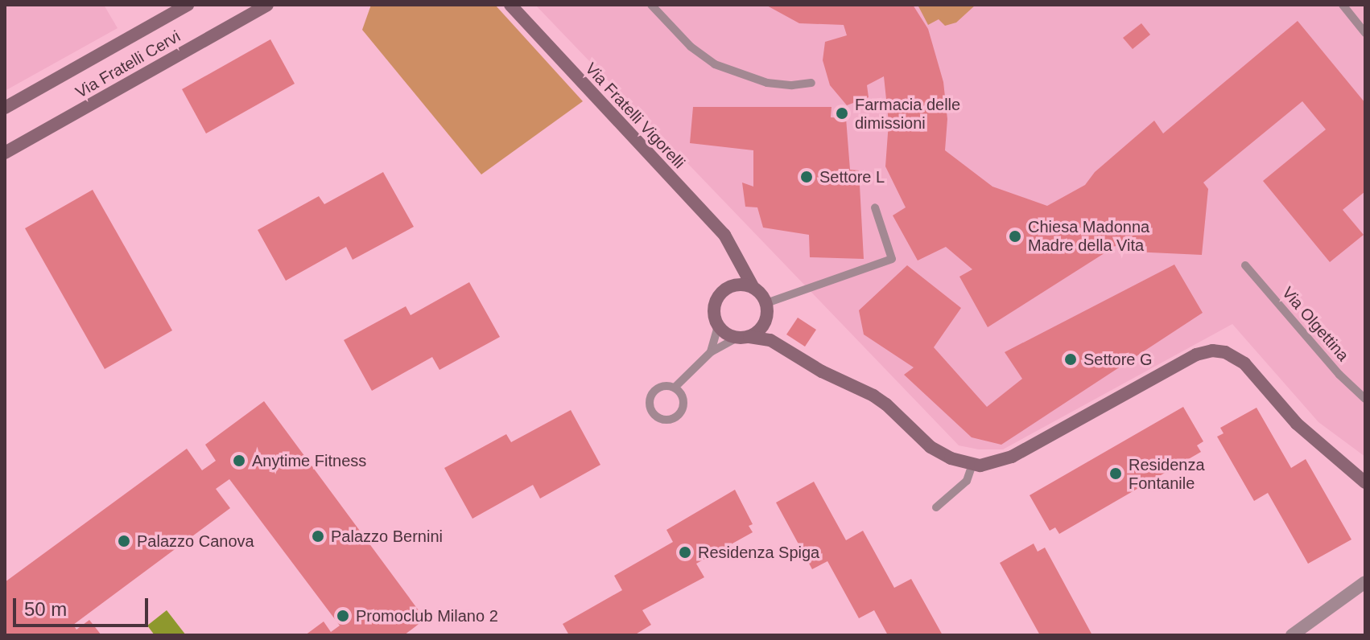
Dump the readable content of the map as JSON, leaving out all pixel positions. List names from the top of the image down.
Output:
{
  "streets": {
    "street": ["Via Fratelli Cervi", "Via Fratelli Vigorelli"],
    "lane": ["Via Olgettina"]
  },
  "places": [
    "Farmacia delle dimissioni",
    "Settore L",
    "Chiesa Madonna Madre della Vita",
    "Settore G",
    "Anytime Fitness",
    "Residenza Fontanile",
    "Palazzo Bernini",
    "Palazzo Canova",
    "Residenza Spiga",
    "Promoclub Milano 2"
  ],
  "scale_bar": "50 m"
}
